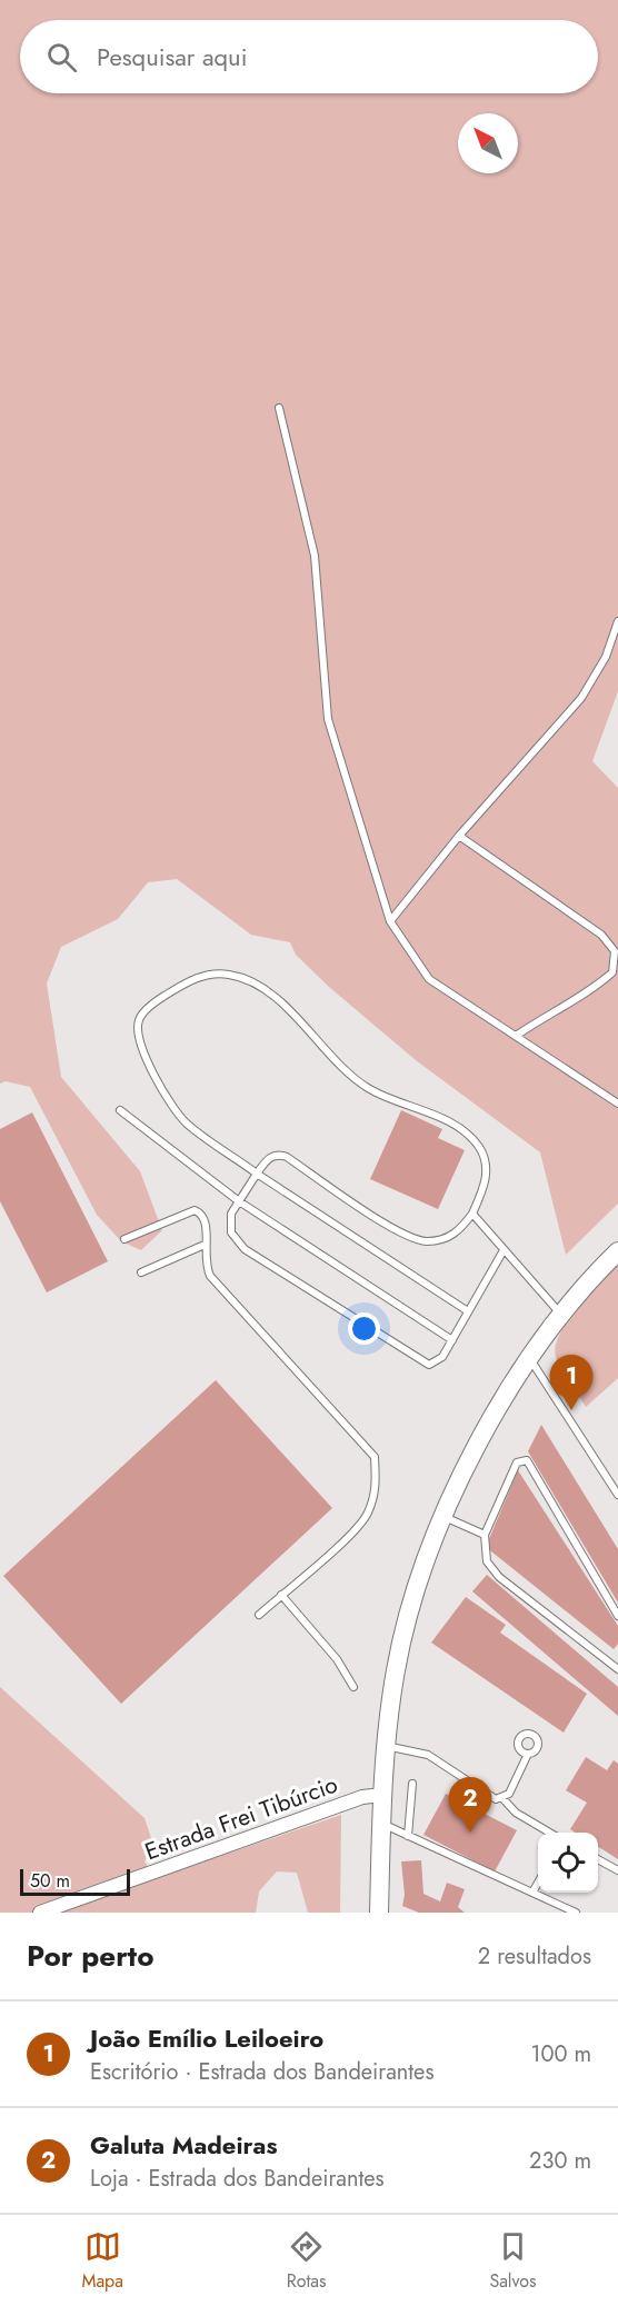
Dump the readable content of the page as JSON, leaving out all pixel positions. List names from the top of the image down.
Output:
{
  "streets": {
    "street": ["Estrada Frei Tibúrcio"]
  },
  "scale_bar": "50 m",
  "north": "top left",
  "page": {
    "search": "Pesquisar aqui",
    "pins": ["1", "2"],
    "scale": "50 m",
    "heading": ["Por perto", "2 resultados"],
    "list": [
      {
        "mark": "1",
        "name": "João Emílio Leiloeiro",
        "note": "Escritório · Estrada dos Bandeirantes",
        "value": "100 m"
      },
      {
        "mark": "2",
        "name": "Galuta Madeiras",
        "note": "Loja · Estrada dos Bandeirantes",
        "value": "230 m"
      }
    ],
    "nav": ["Mapa", "Rotas", "Salvos"]
  }
}
